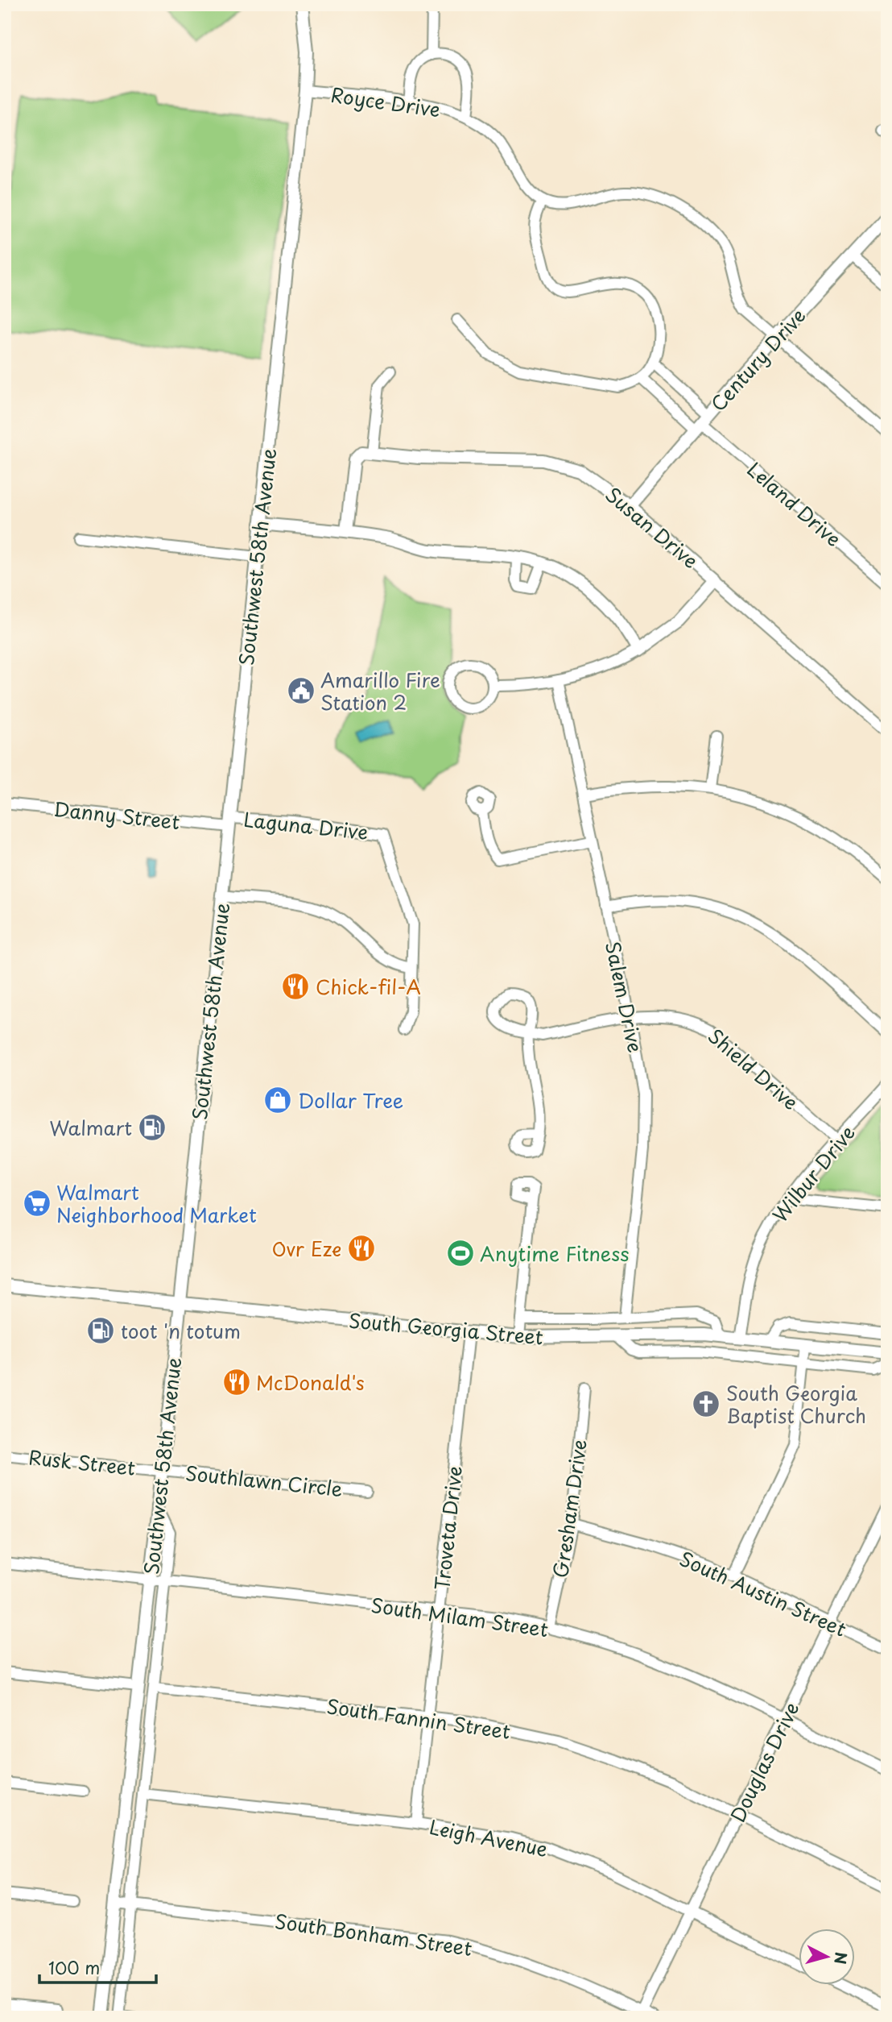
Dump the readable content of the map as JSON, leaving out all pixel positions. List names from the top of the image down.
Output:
{
  "streets": {
    "main road": [
      "Century Drive",
      "Susan Drive",
      "Southwest 58th Avenue",
      "South Georgia Street"
    ],
    "street": [
      "Royce Drive",
      "Leland Drive",
      "Danny Street",
      "Laguna Drive",
      "Salem Drive",
      "Shield Drive",
      "Wilbur Drive",
      "Rusk Street",
      "Southlawn Circle",
      "Gresham Drive",
      "Troveta Drive",
      "South Austin Street",
      "South Milam Street",
      "South Fannin Street",
      "Douglas Drive",
      "Leigh Avenue",
      "South Bonham Street"
    ]
  },
  "crossings": [
    ["Royce Drive", "Southwest 58th Avenue"],
    ["Century Drive", "Leland Drive"],
    ["Century Drive", "Susan Drive"],
    ["Southwest 58th Avenue", "Danny Street"],
    ["Southwest 58th Avenue", "Laguna Drive"],
    ["Southwest 58th Avenue", "South Georgia Street"],
    ["Southwest 58th Avenue", "Rusk Street"],
    ["Southwest 58th Avenue", "Southlawn Circle"],
    ["Southwest 58th Avenue", "South Milam Street"],
    ["Southwest 58th Avenue", "South Bonham Street"],
    ["Danny Street", "Laguna Drive"],
    ["Salem Drive", "Shield Drive"],
    ["Shield Drive", "Wilbur Drive"],
    ["Wilbur Drive", "South Georgia Street"],
    ["South Georgia Street", "Troveta Drive"],
    ["Rusk Street", "Southlawn Circle"],
    ["Gresham Drive", "South Austin Street"],
    ["Gresham Drive", "South Milam Street"],
    ["Troveta Drive", "South Milam Street"],
    ["Troveta Drive", "South Fannin Street"],
    ["Troveta Drive", "Leigh Avenue"],
    ["South Austin Street", "Douglas Drive"],
    ["South Milam Street", "Douglas Drive"],
    ["South Fannin Street", "Douglas Drive"],
    ["Douglas Drive", "Leigh Avenue"],
    ["Douglas Drive", "South Bonham Street"]
  ],
  "places": {
    "public building": ["Amarillo Fire Station 2"],
    "restaurant": ["Chick-fil-A", "Ovr Eze", "McDonald's"],
    "shop": ["Dollar Tree"],
    "fuel station": ["Walmart", "toot 'n totum"],
    "supermarket": ["Walmart Neighborhood Market"],
    "sports": ["Anytime Fitness"],
    "church": ["South Georgia Baptist Church"]
  },
  "scale_bar": "100 m",
  "north": "right"
}
